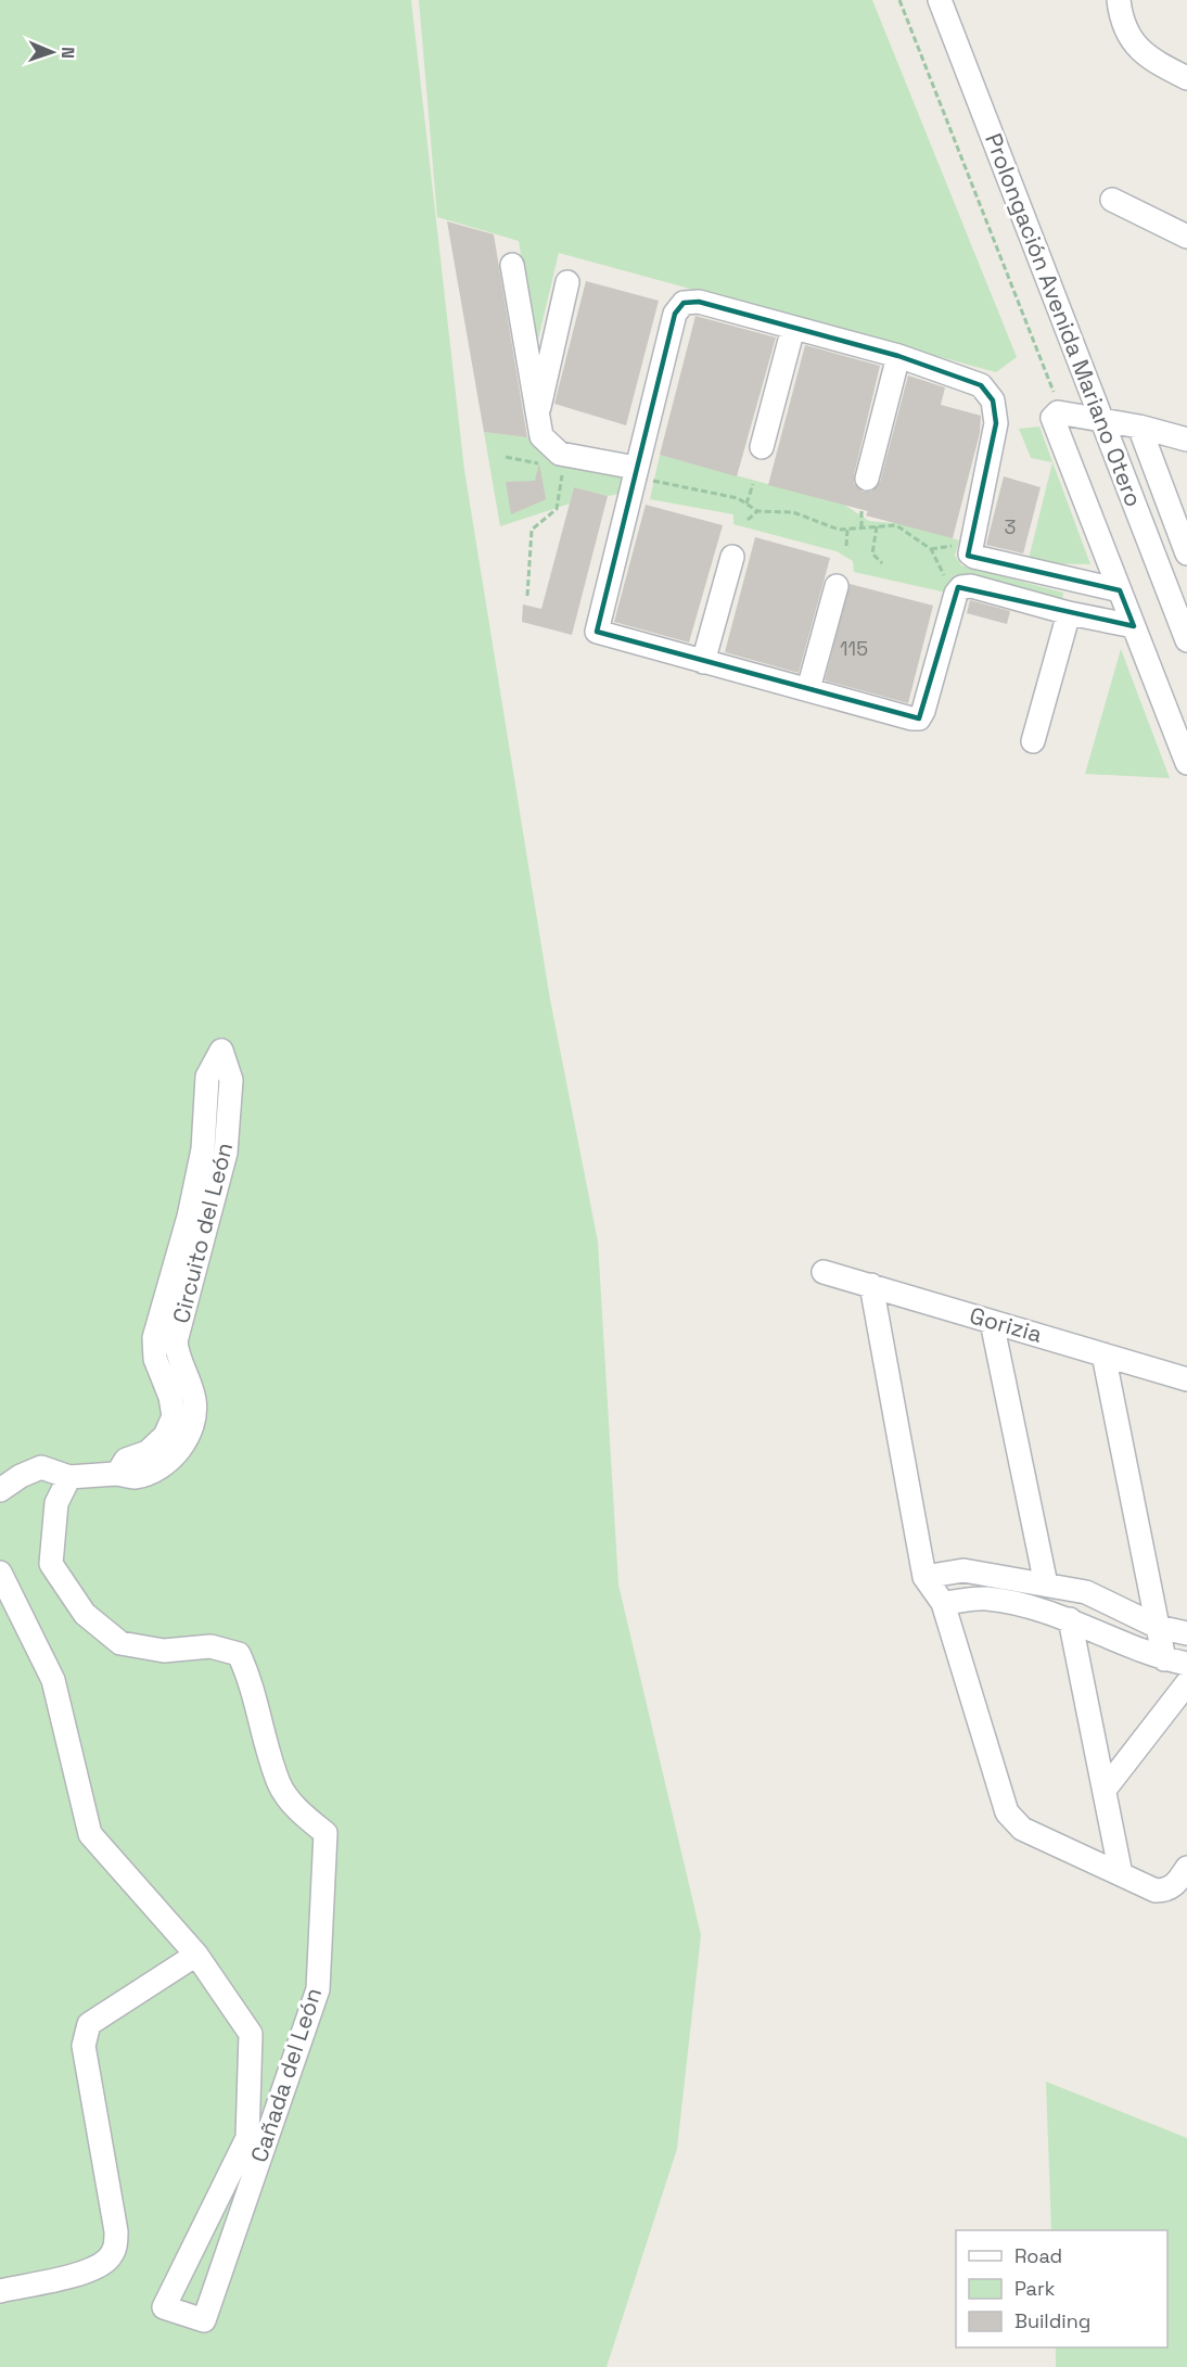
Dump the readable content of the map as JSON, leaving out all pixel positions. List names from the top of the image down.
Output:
{
  "streets": {
    "street": [
      "Prolongación Avenida Mariano Otero",
      "Circuito del León",
      "Gorizia",
      "Cañada del León"
    ]
  },
  "crossings": [
    ["Circuito del León", "Cañada del León"]
  ],
  "house_numbers": ["3", "115"],
  "legend": ["Road", "Park", "Building"],
  "north": "right"
}
